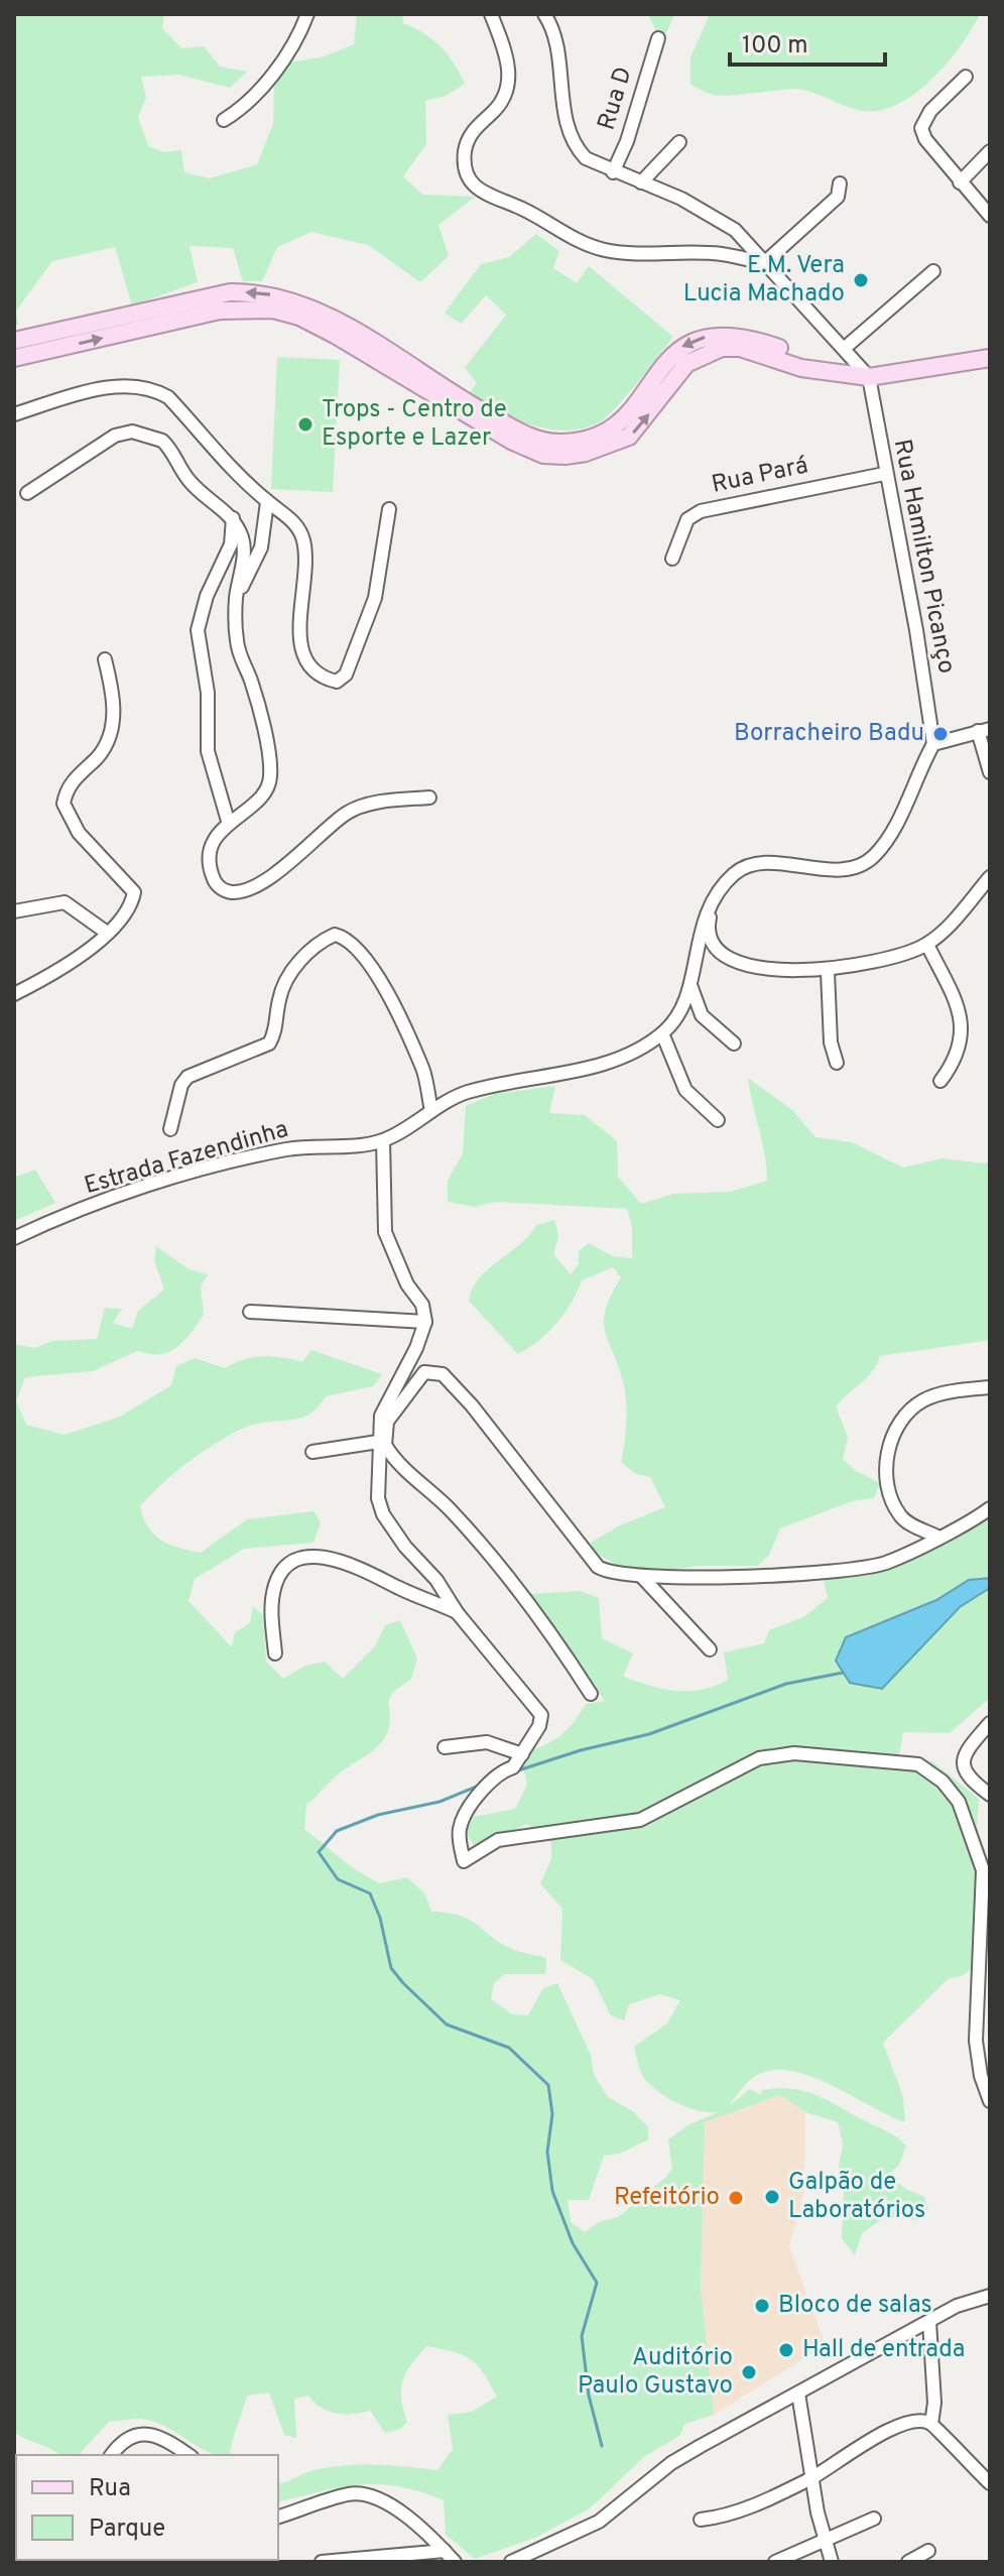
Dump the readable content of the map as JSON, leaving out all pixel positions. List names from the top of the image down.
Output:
{
  "streets": {
    "street": [
      "Rua D",
      "Rua Pará",
      "Rua Hamilton Picanço",
      "Estrada Fazendinha"
    ]
  },
  "crossings": [
    ["Rua Pará", "Rua Hamilton Picanço"]
  ],
  "places": [
    "E.M. Vera Lucia Machado",
    "Trops - Centro de Esporte e Lazer",
    "Borracheiro Badu",
    "Galpão de Laboratórios",
    "Refeitório",
    "Bloco de salas",
    "Hall de entrada",
    "Auditório Paulo Gustavo"
  ],
  "legend": ["Rua", "Parque"],
  "scale_bar": "100 m"
}
